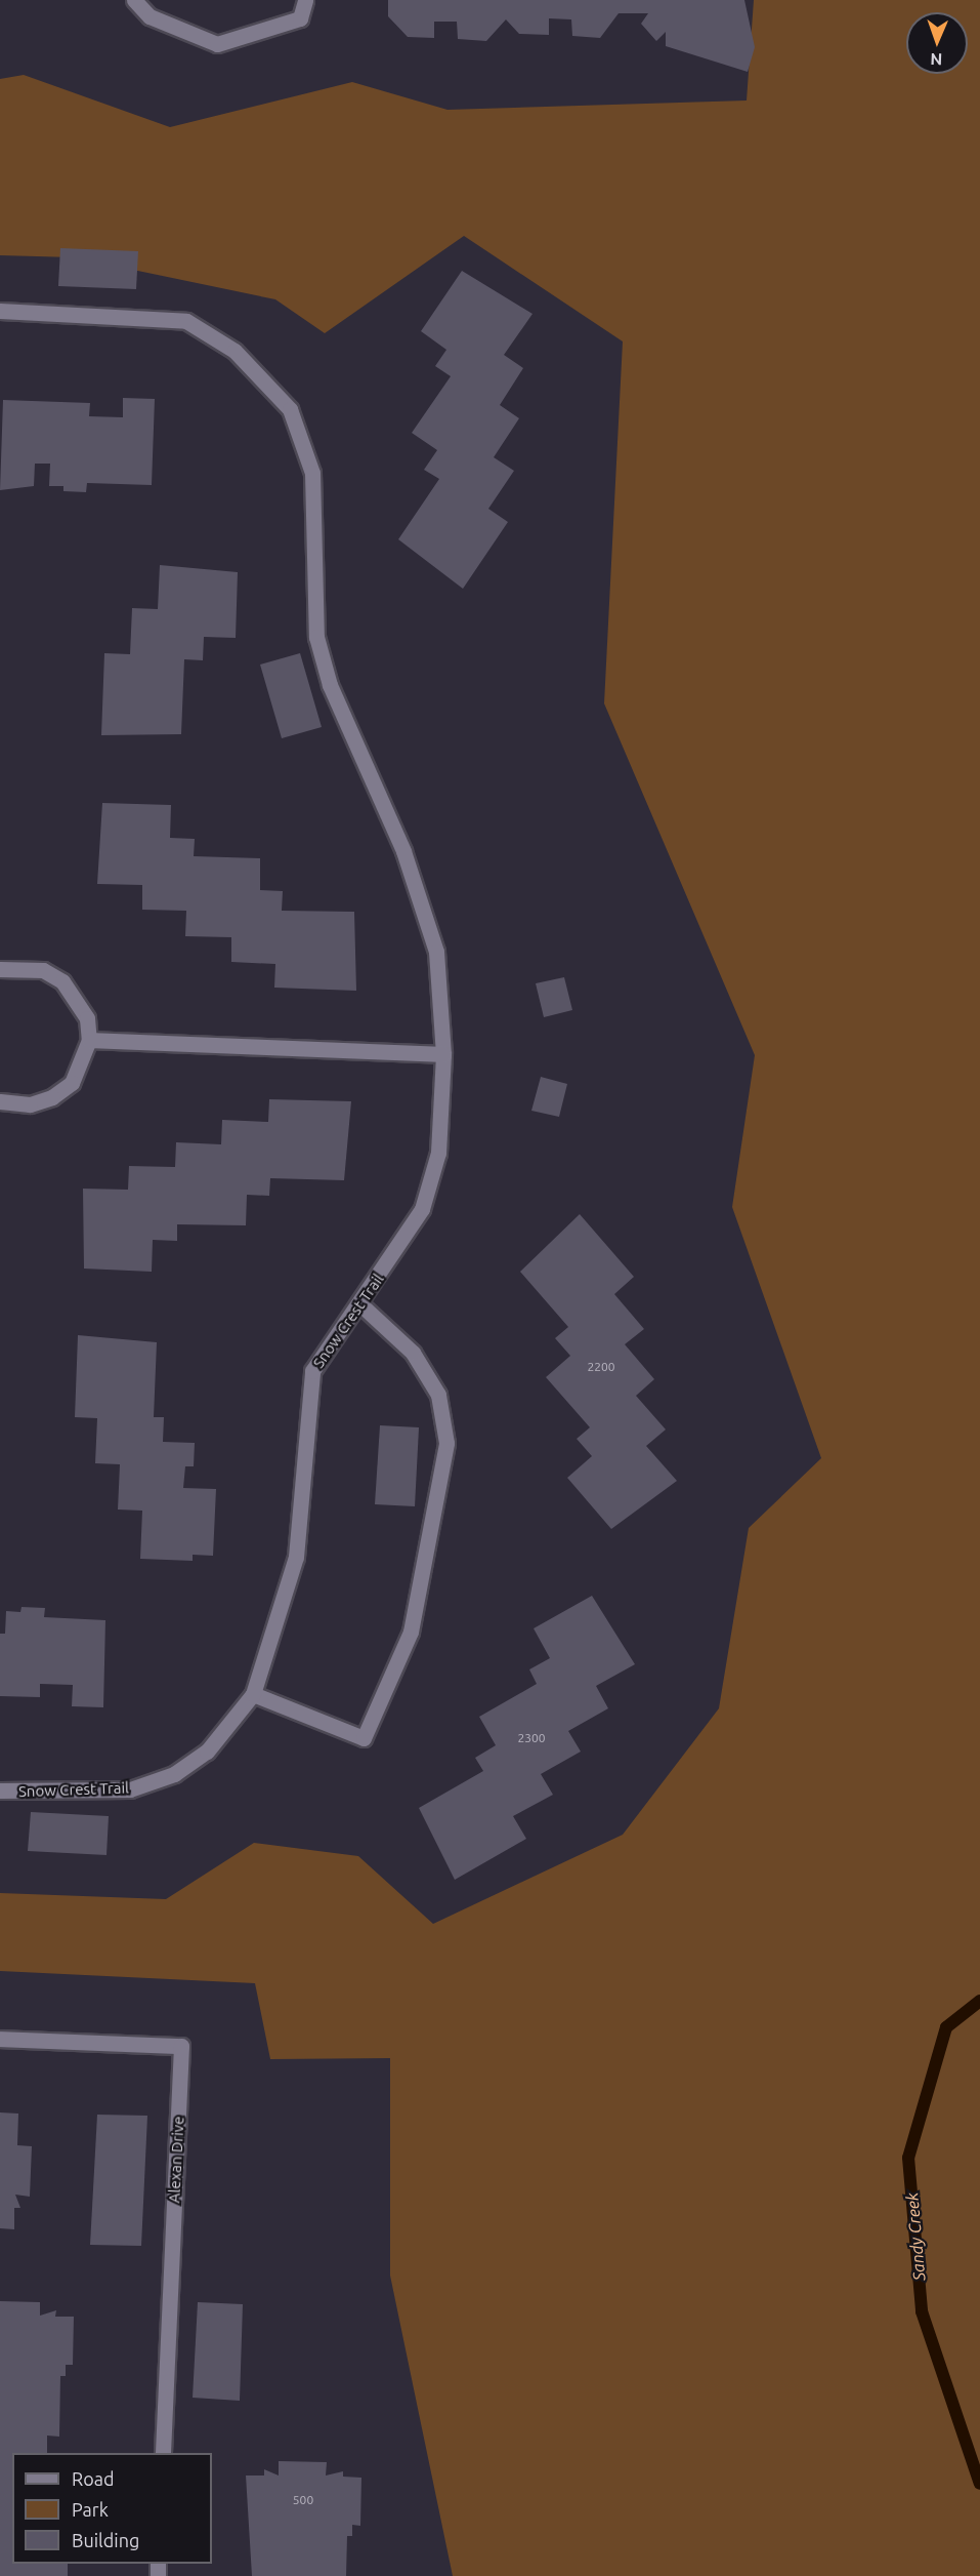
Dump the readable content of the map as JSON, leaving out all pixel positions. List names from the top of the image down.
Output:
{
  "streets": {
    "street": ["Snow Crest Trail", "Alexan Drive"]
  },
  "water": ["Sandy Creek"],
  "house_numbers": ["2200", "2300", "500"],
  "legend": ["Road", "Park", "Building"],
  "north": "bottom"
}
